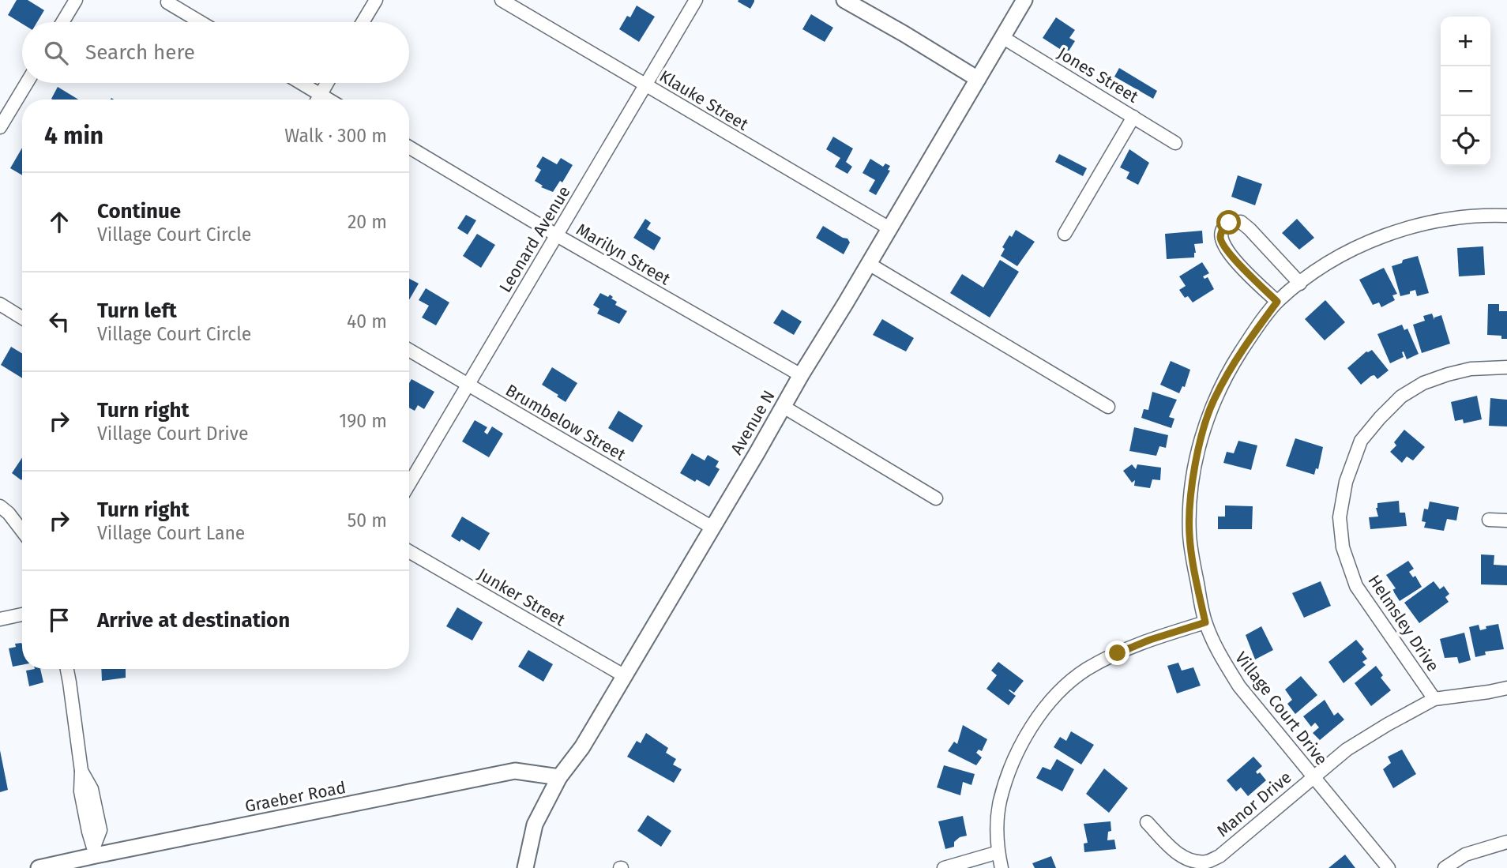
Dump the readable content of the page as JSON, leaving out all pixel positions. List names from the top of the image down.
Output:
{
  "streets": {
    "street": [
      "Jones Street",
      "Klauke Street",
      "Leonard Avenue",
      "Marilyn Street",
      "Brumbelow Street",
      "Avenue N",
      "Junker Street",
      "Helmsley Drive",
      "Village Court Drive",
      "Graeber Road",
      "Manor Drive"
    ]
  },
  "crossings": [
    ["Jones Street", "Avenue N"],
    ["Klauke Street", "Leonard Avenue"],
    ["Klauke Street", "Avenue N"],
    ["Leonard Avenue", "Marilyn Street"],
    ["Leonard Avenue", "Brumbelow Street"],
    ["Marilyn Street", "Avenue N"],
    ["Brumbelow Street", "Avenue N"],
    ["Avenue N", "Junker Street"],
    ["Avenue N", "Graeber Road"],
    ["Helmsley Drive", "Manor Drive"],
    ["Village Court Drive", "Manor Drive"]
  ],
  "page": {
    "map_buttons": ["+", "−"],
    "search": "Search here",
    "heading": ["4 min", "Walk · 300 m"],
    "list": [
      ["Continue", "Village Court Circle", "20 m"],
      ["Turn left", "Village Court Circle", "40 m"],
      ["Turn right", "Village Court Drive", "190 m"],
      ["Turn right", "Village Court Lane", "50 m"],
      "Arrive at destination"
    ]
  }
}
